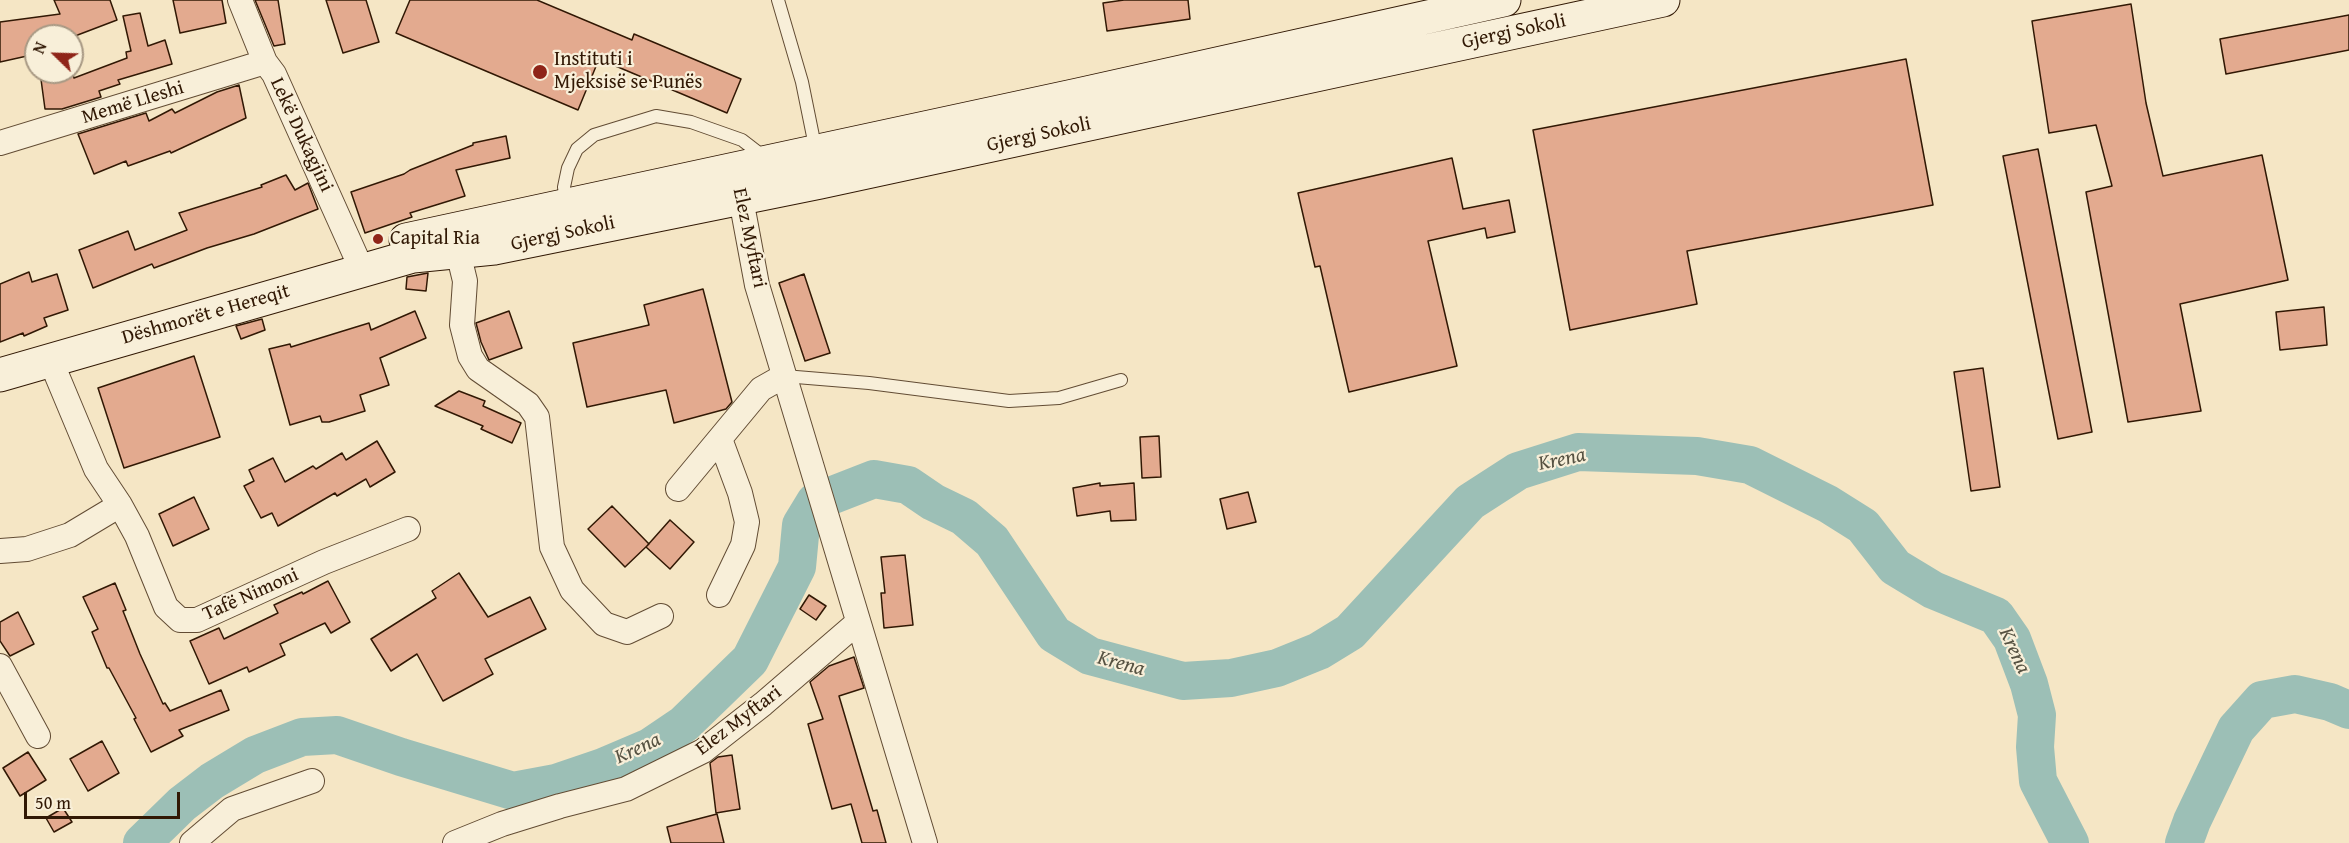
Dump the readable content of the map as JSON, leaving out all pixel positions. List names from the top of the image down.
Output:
{
  "streets": {
    "main road": ["Gjergj Sokoli", "Dëshmorët e Hereqit"],
    "street": [
      "Memë Lleshi",
      "Lekë Dukagjini",
      "Elez Myftari",
      "Tafë Nimoni"
    ]
  },
  "crossings": [
    ["Gjergj Sokoli", "Elez Myftari"],
    ["Gjergj Sokoli", "Dëshmorët e Hereqit"],
    ["Memë Lleshi", "Lekë Dukagjini"],
    ["Lekë Dukagjini", "Dëshmorët e Hereqit"],
    ["Dëshmorët e Hereqit", "Tafë Nimoni"]
  ],
  "water": ["Krena"],
  "places": ["Instituti i Mjeksisë se Punës", "Capital Ria"],
  "scale_bar": "50 m",
  "north": "top left"
}
